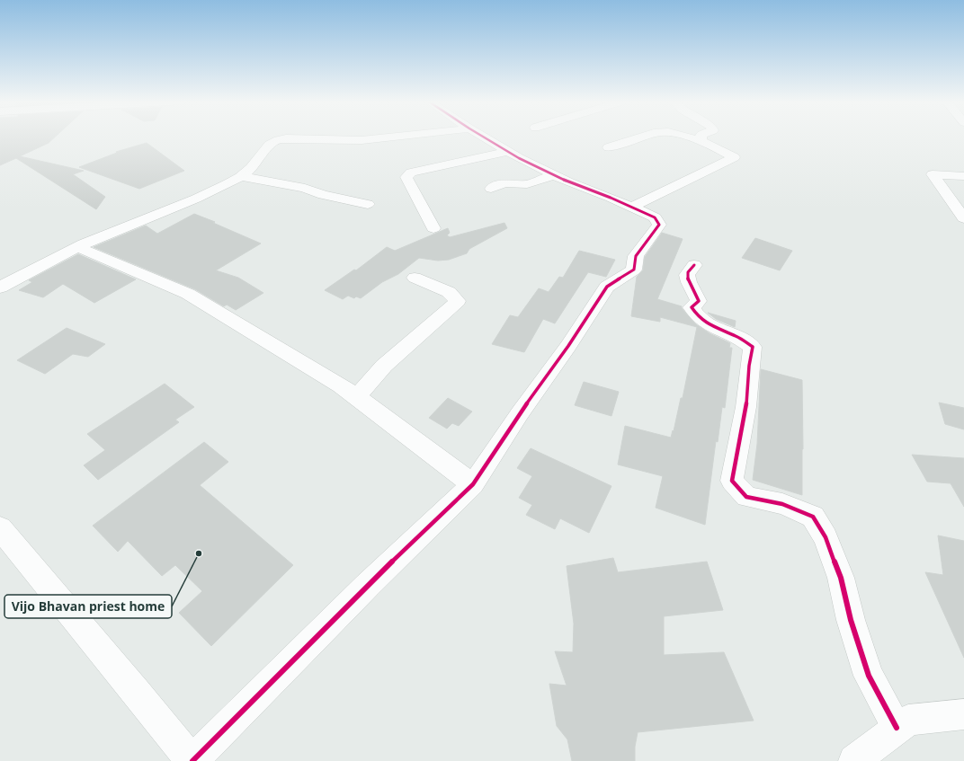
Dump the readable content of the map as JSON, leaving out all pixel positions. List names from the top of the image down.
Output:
{
  "places": ["Vijo Bhavan priest home"]
}
